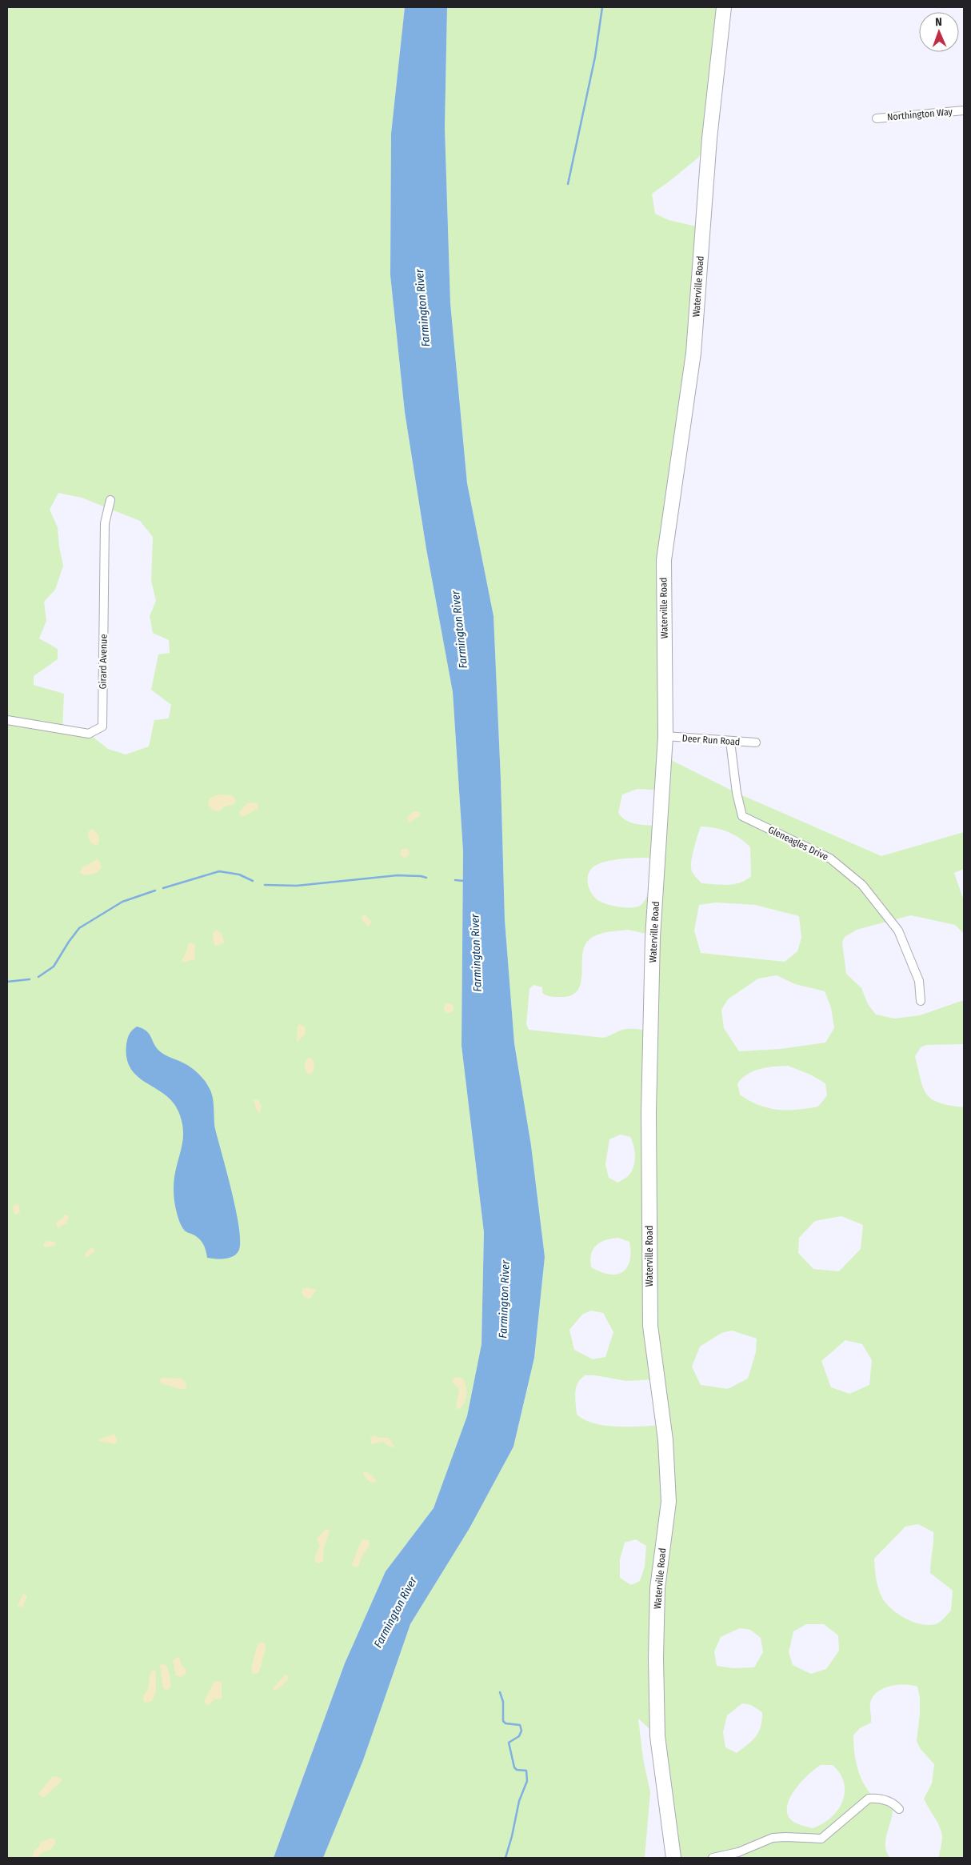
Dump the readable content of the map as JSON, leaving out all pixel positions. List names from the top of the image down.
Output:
{
  "streets": {
    "highway": ["Waterville Road"],
    "street": [
      "Northington Way",
      "Girard Avenue",
      "Deer Run Road",
      "Gleneagles Drive"
    ]
  },
  "crossings": [
    ["Waterville Road", "Deer Run Road"],
    ["Deer Run Road", "Gleneagles Drive"]
  ],
  "water": ["Farmington River"],
  "north": "top"
}
